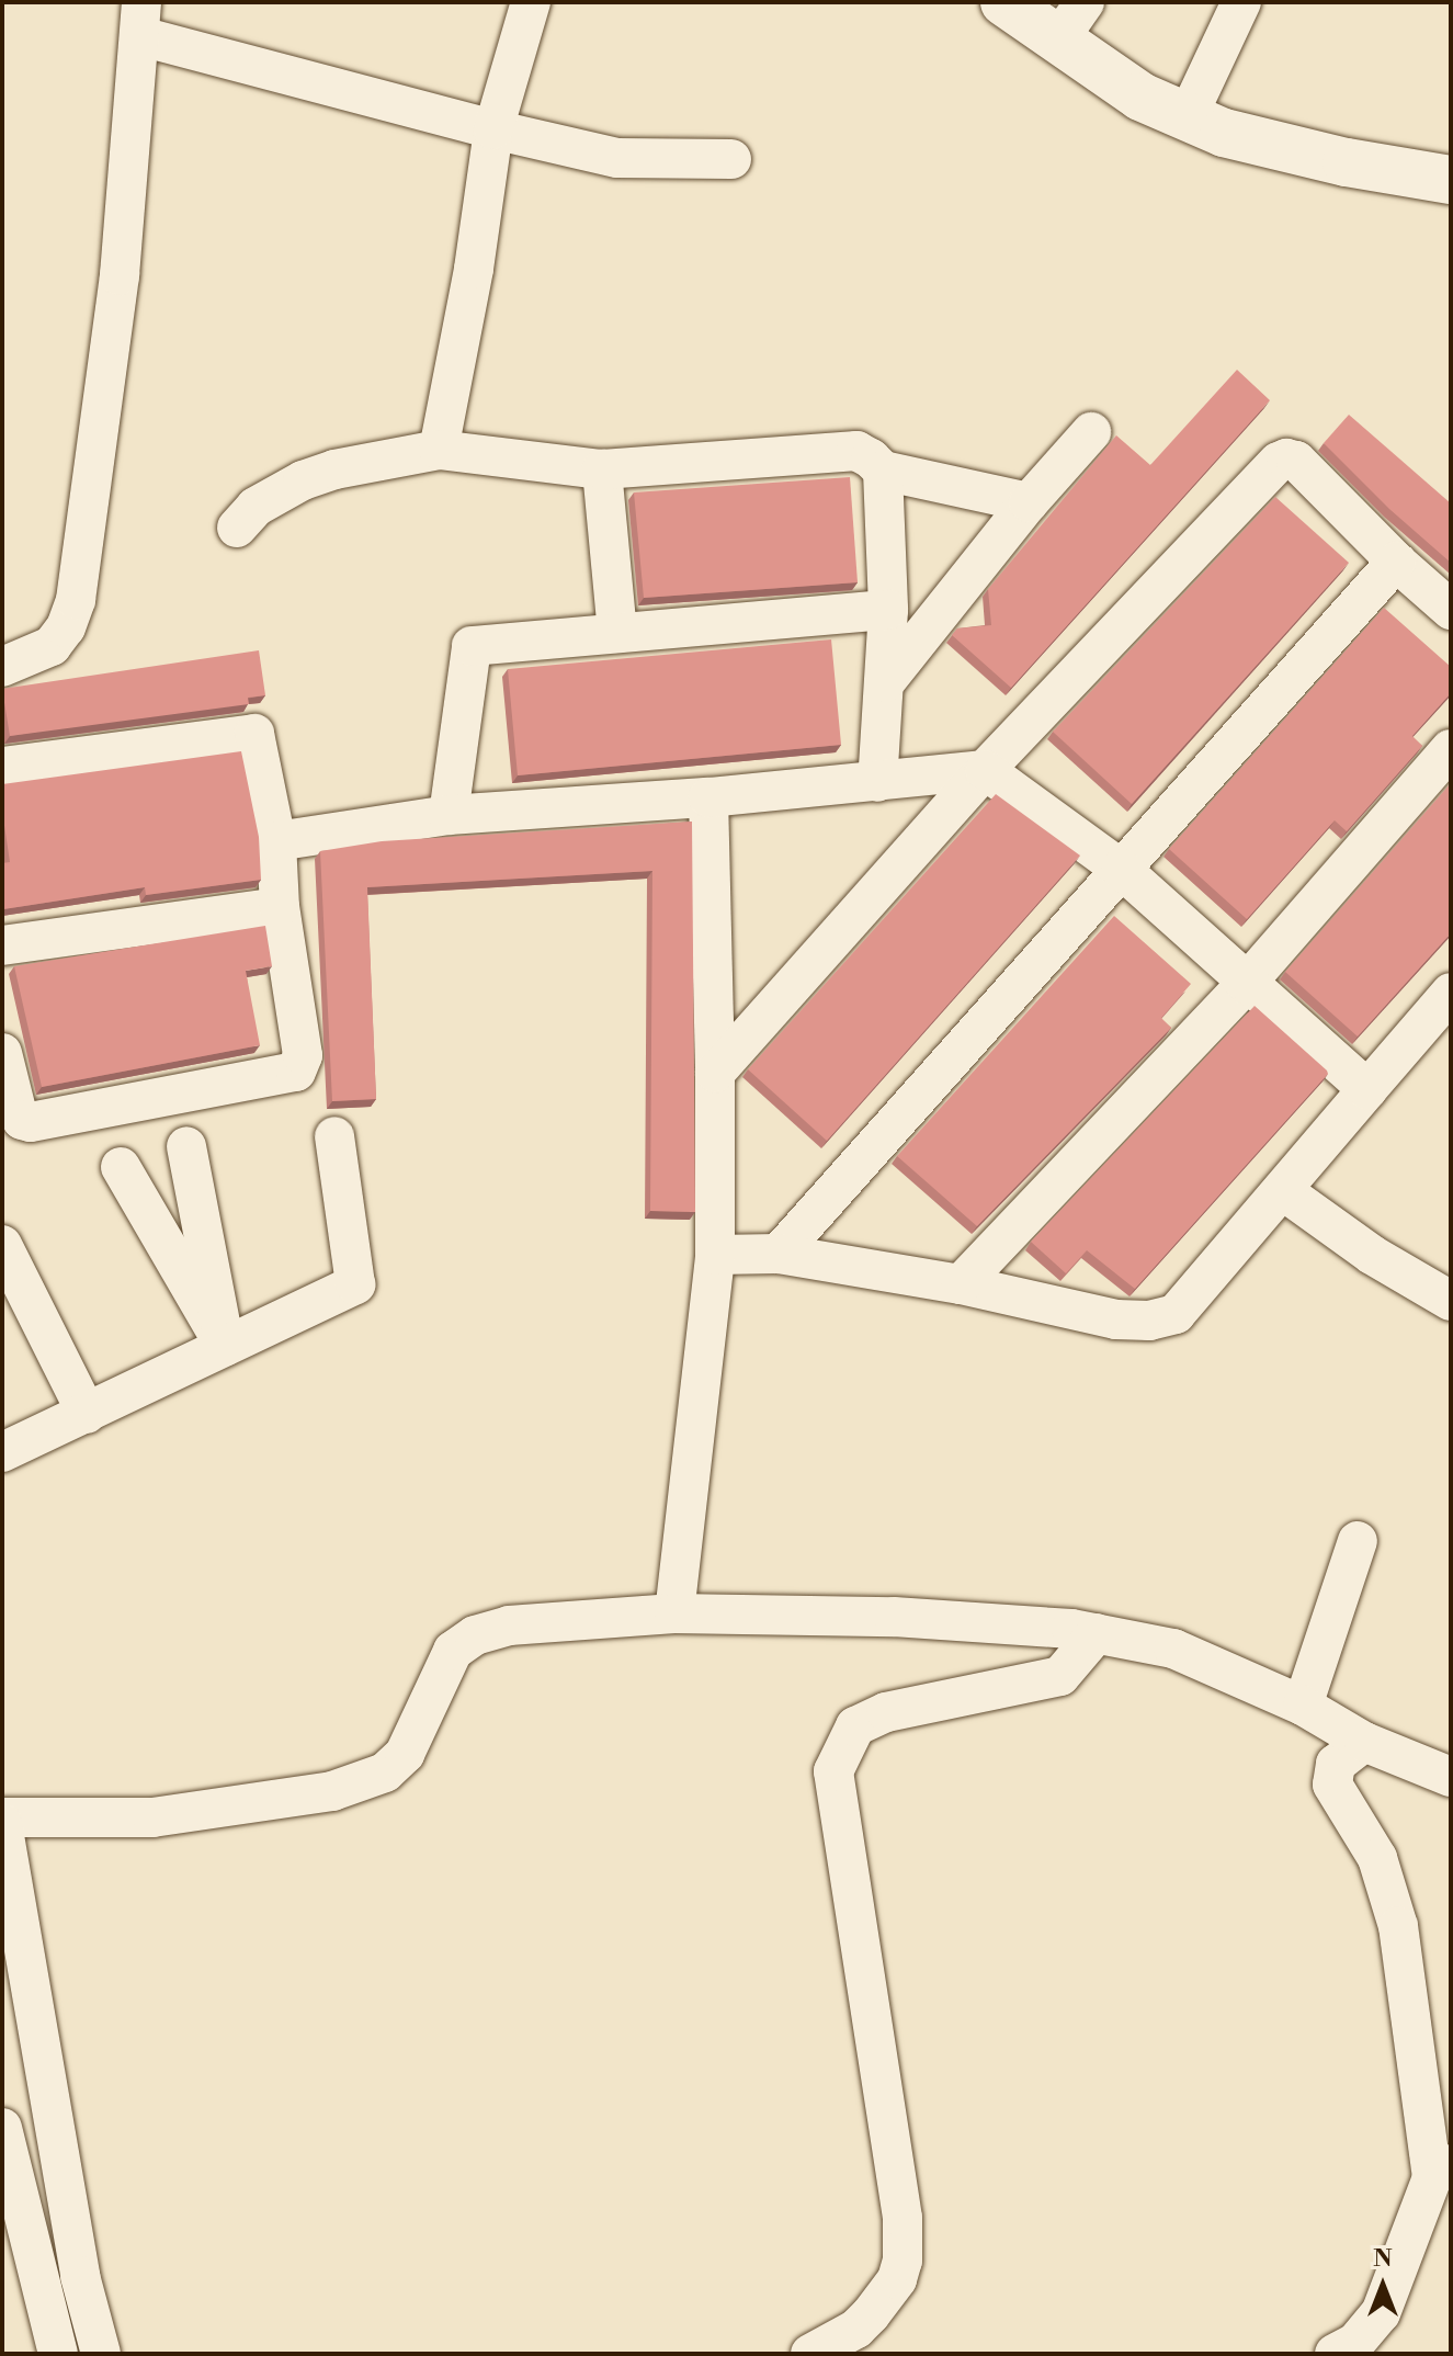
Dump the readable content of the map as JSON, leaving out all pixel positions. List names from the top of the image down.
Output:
{
  "north": "top"
}
